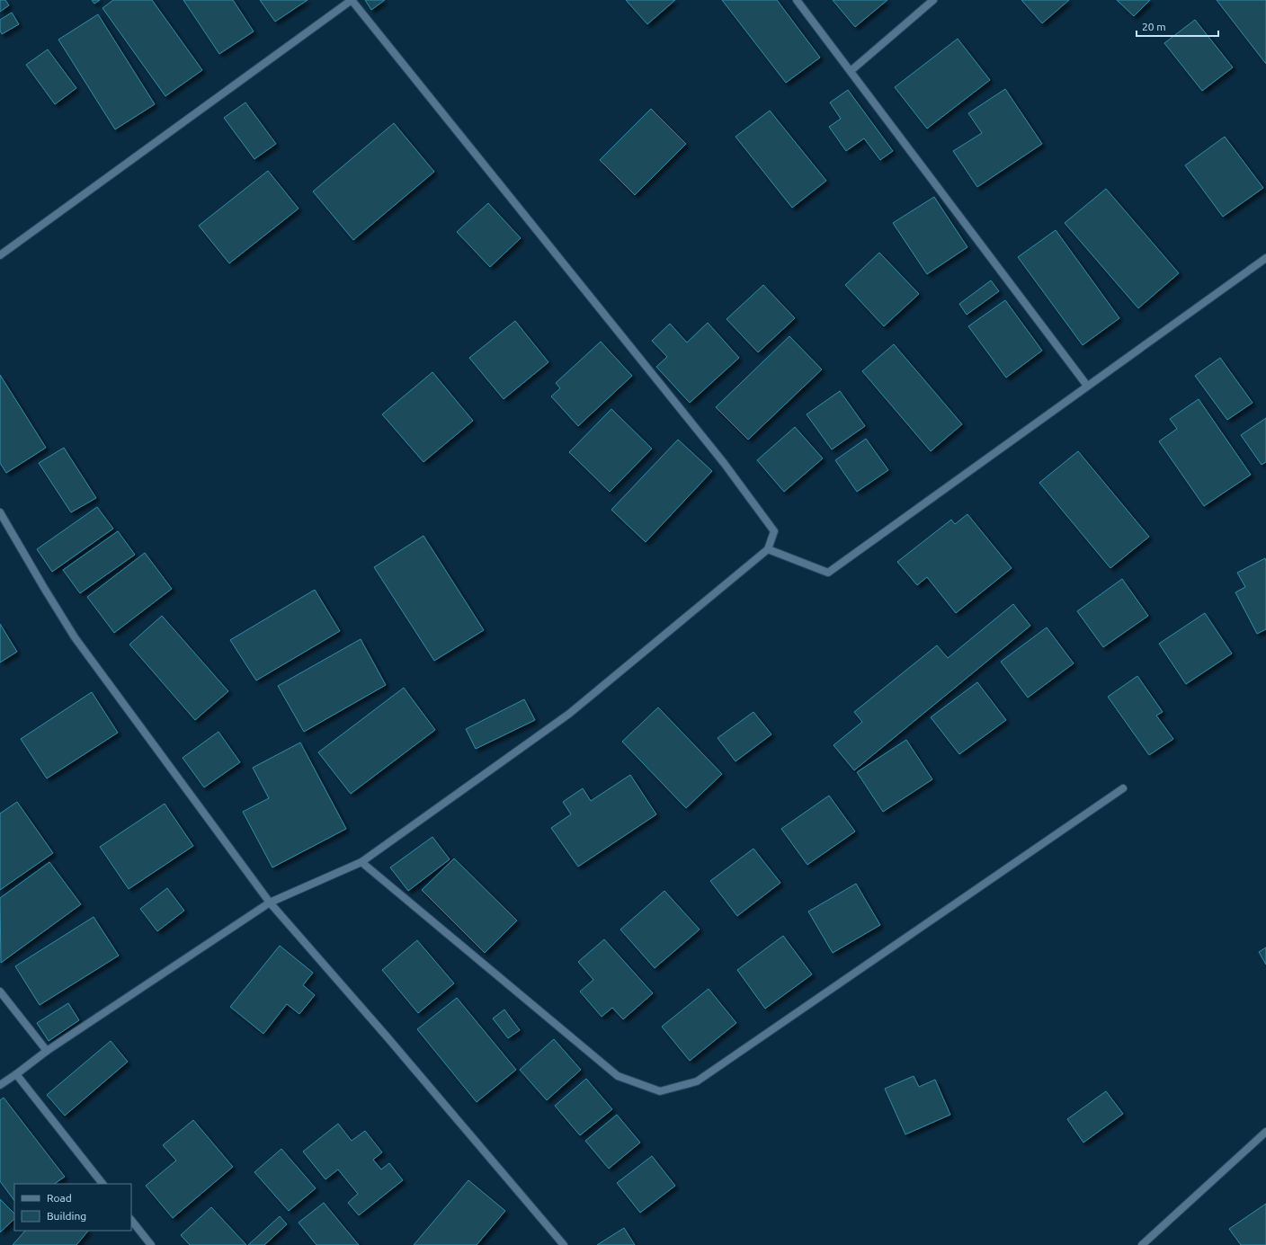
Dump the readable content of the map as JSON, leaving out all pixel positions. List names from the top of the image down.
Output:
{
  "legend": ["Road", "Building"],
  "scale_bar": "20 m"
}
